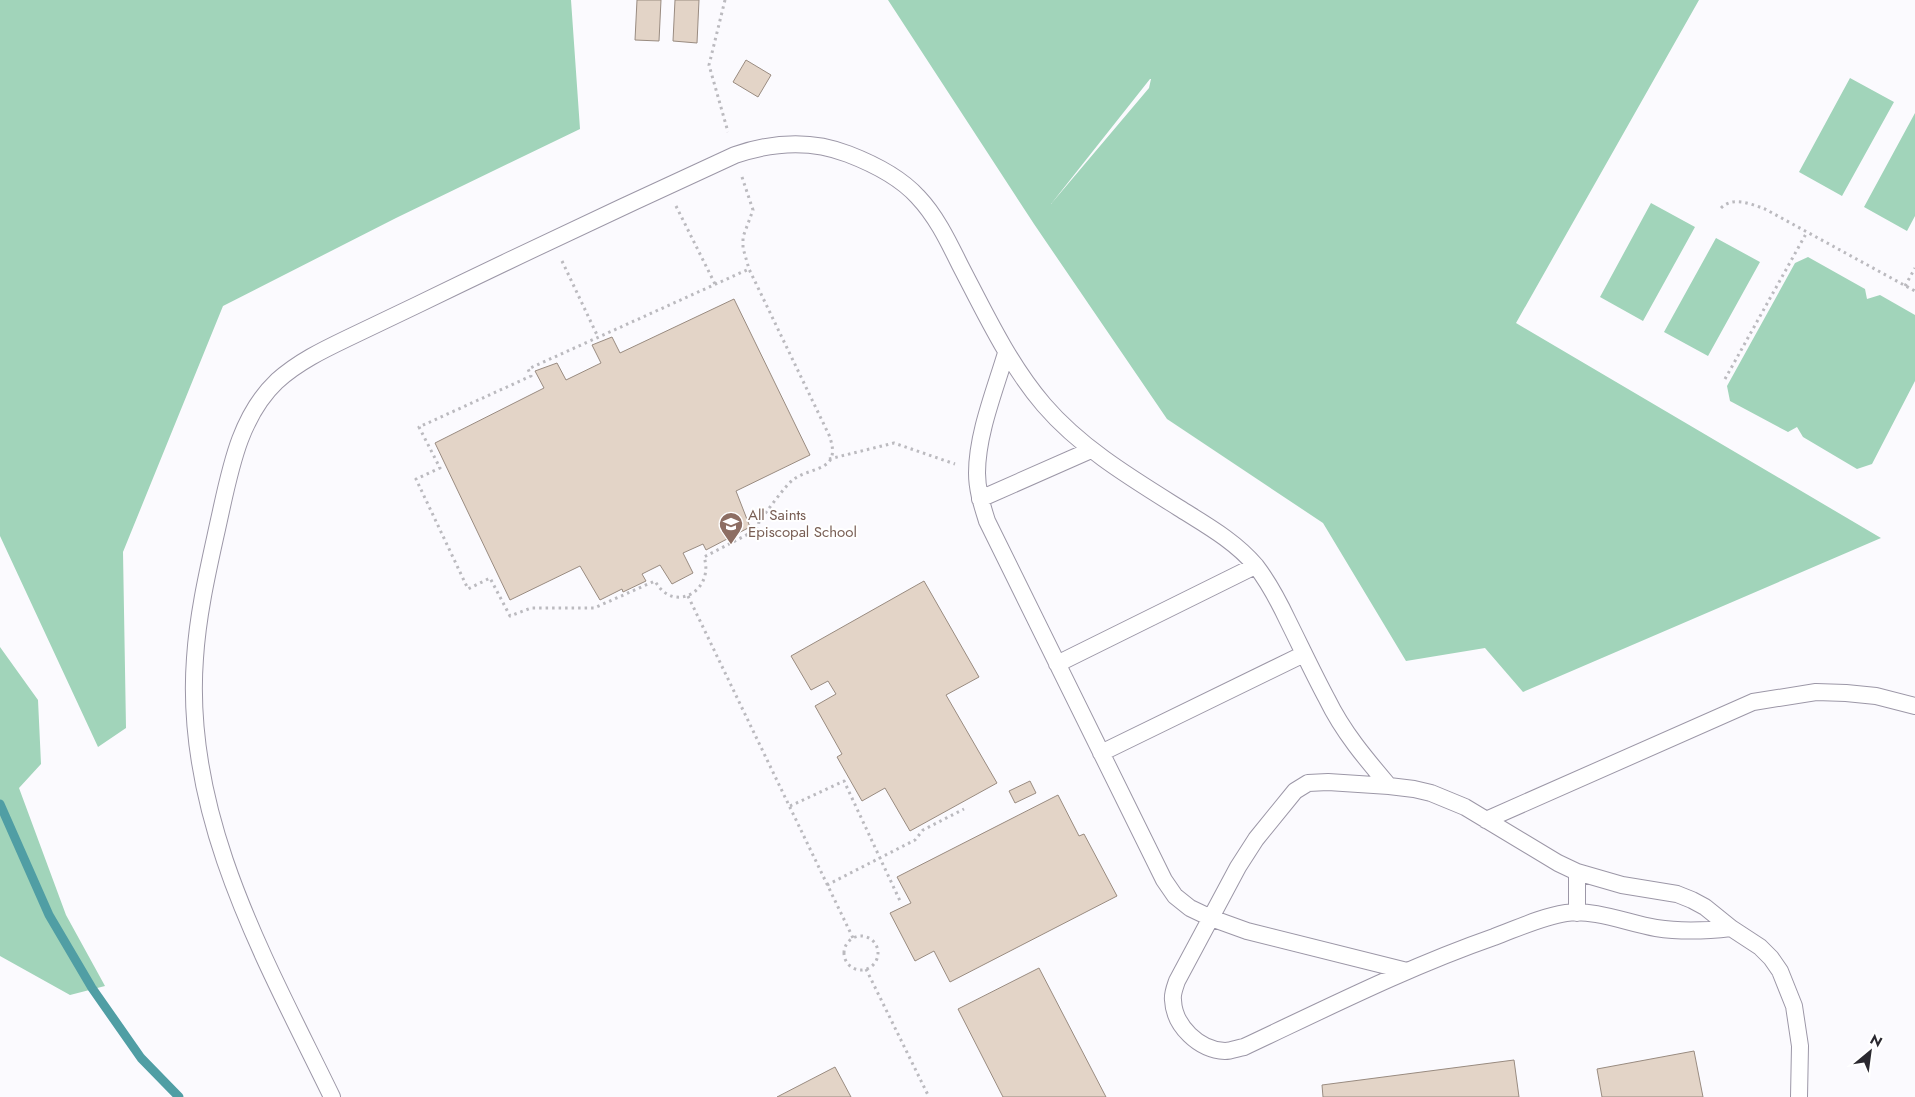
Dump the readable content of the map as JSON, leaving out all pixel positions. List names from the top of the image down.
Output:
{
  "places": {
    "school or university": ["All Saints Episcopal School"]
  },
  "north": "top right"
}
